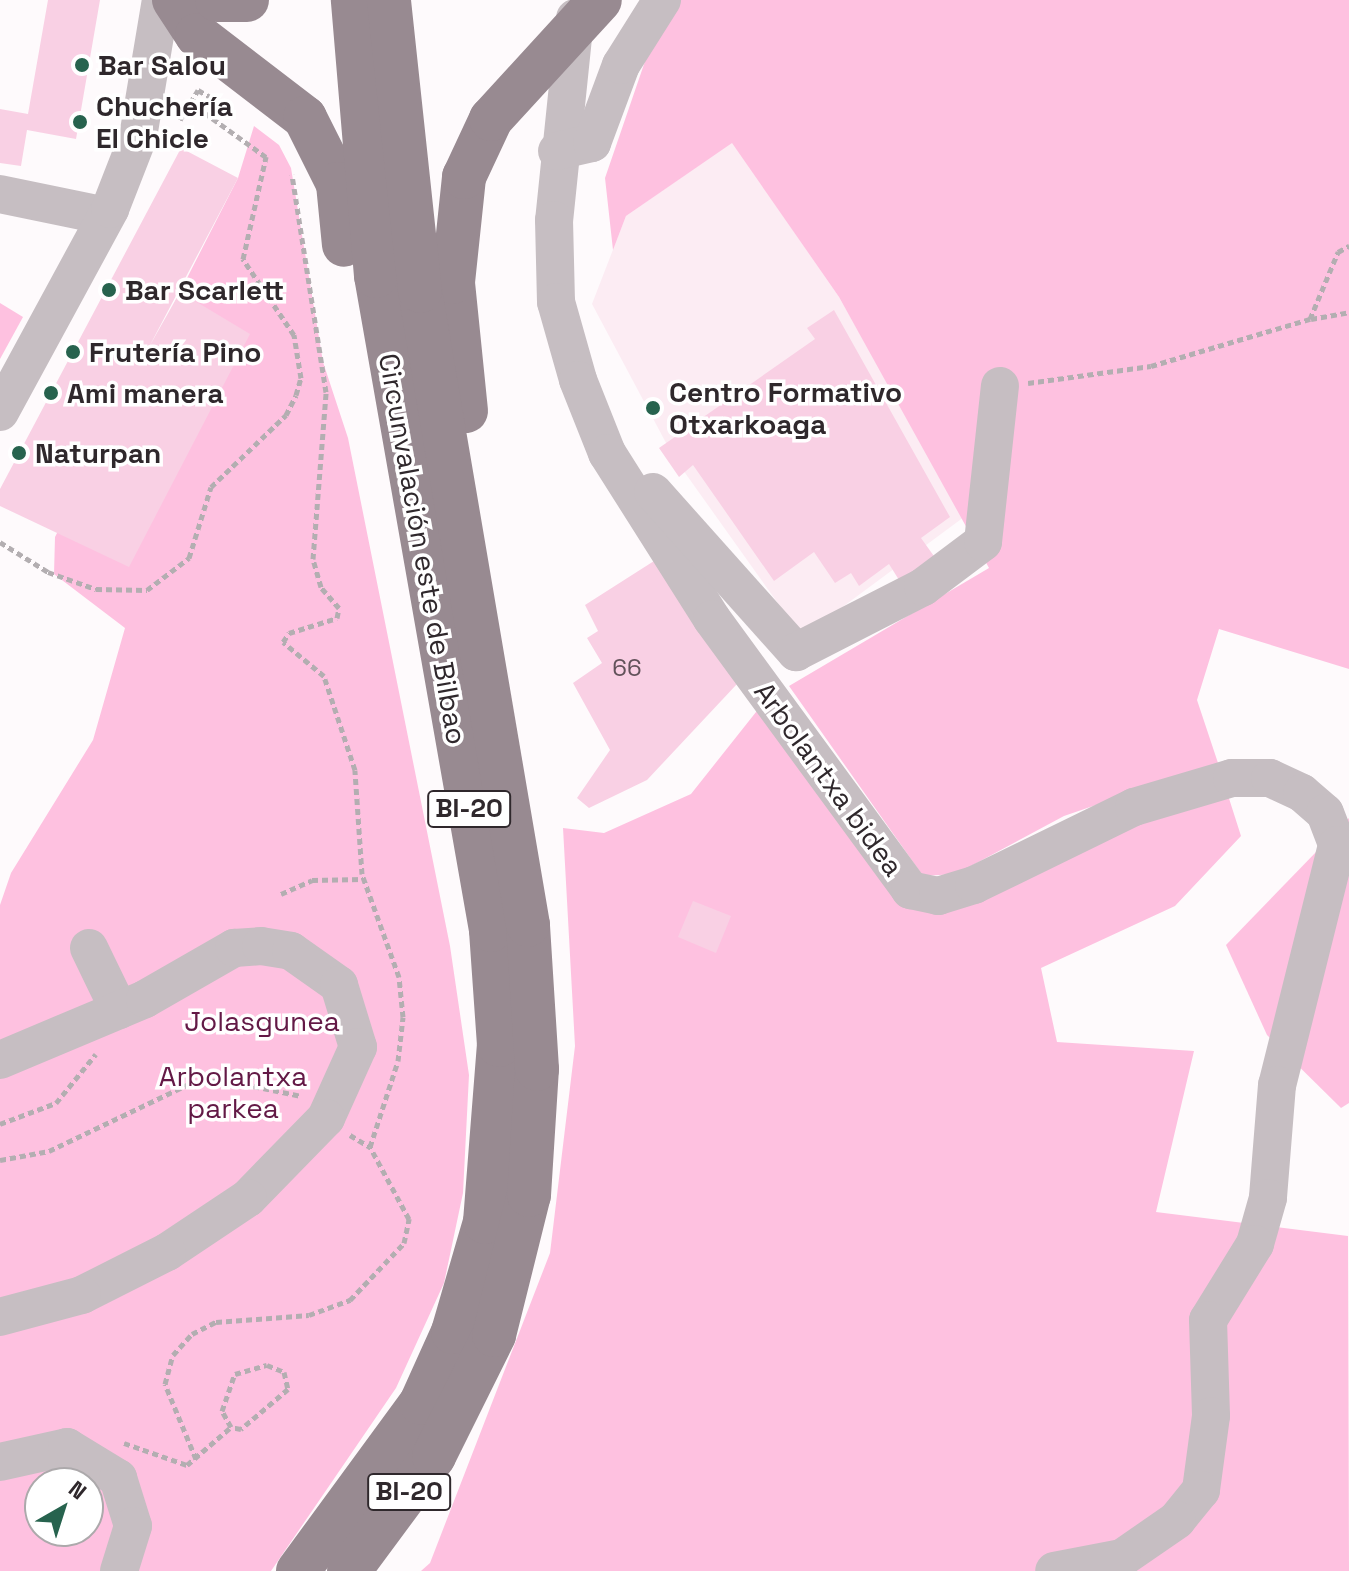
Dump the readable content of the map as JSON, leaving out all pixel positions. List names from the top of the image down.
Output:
{
  "streets": {
    "main road": ["Circunvalación este de Bilbao", "BI-20"],
    "street": ["Arbolantxa bidea"]
  },
  "parks": ["Jolasgunea", "Arbolantxa parkea"],
  "places": [
    "Bar Salou",
    "Chuchería El Chicle",
    "Bar Scarlett",
    "Frutería Pino",
    "Ami manera",
    "Centro Formativo Otxarkoaga",
    "Naturpan"
  ],
  "house_numbers": ["66"],
  "north": "top right"
}
